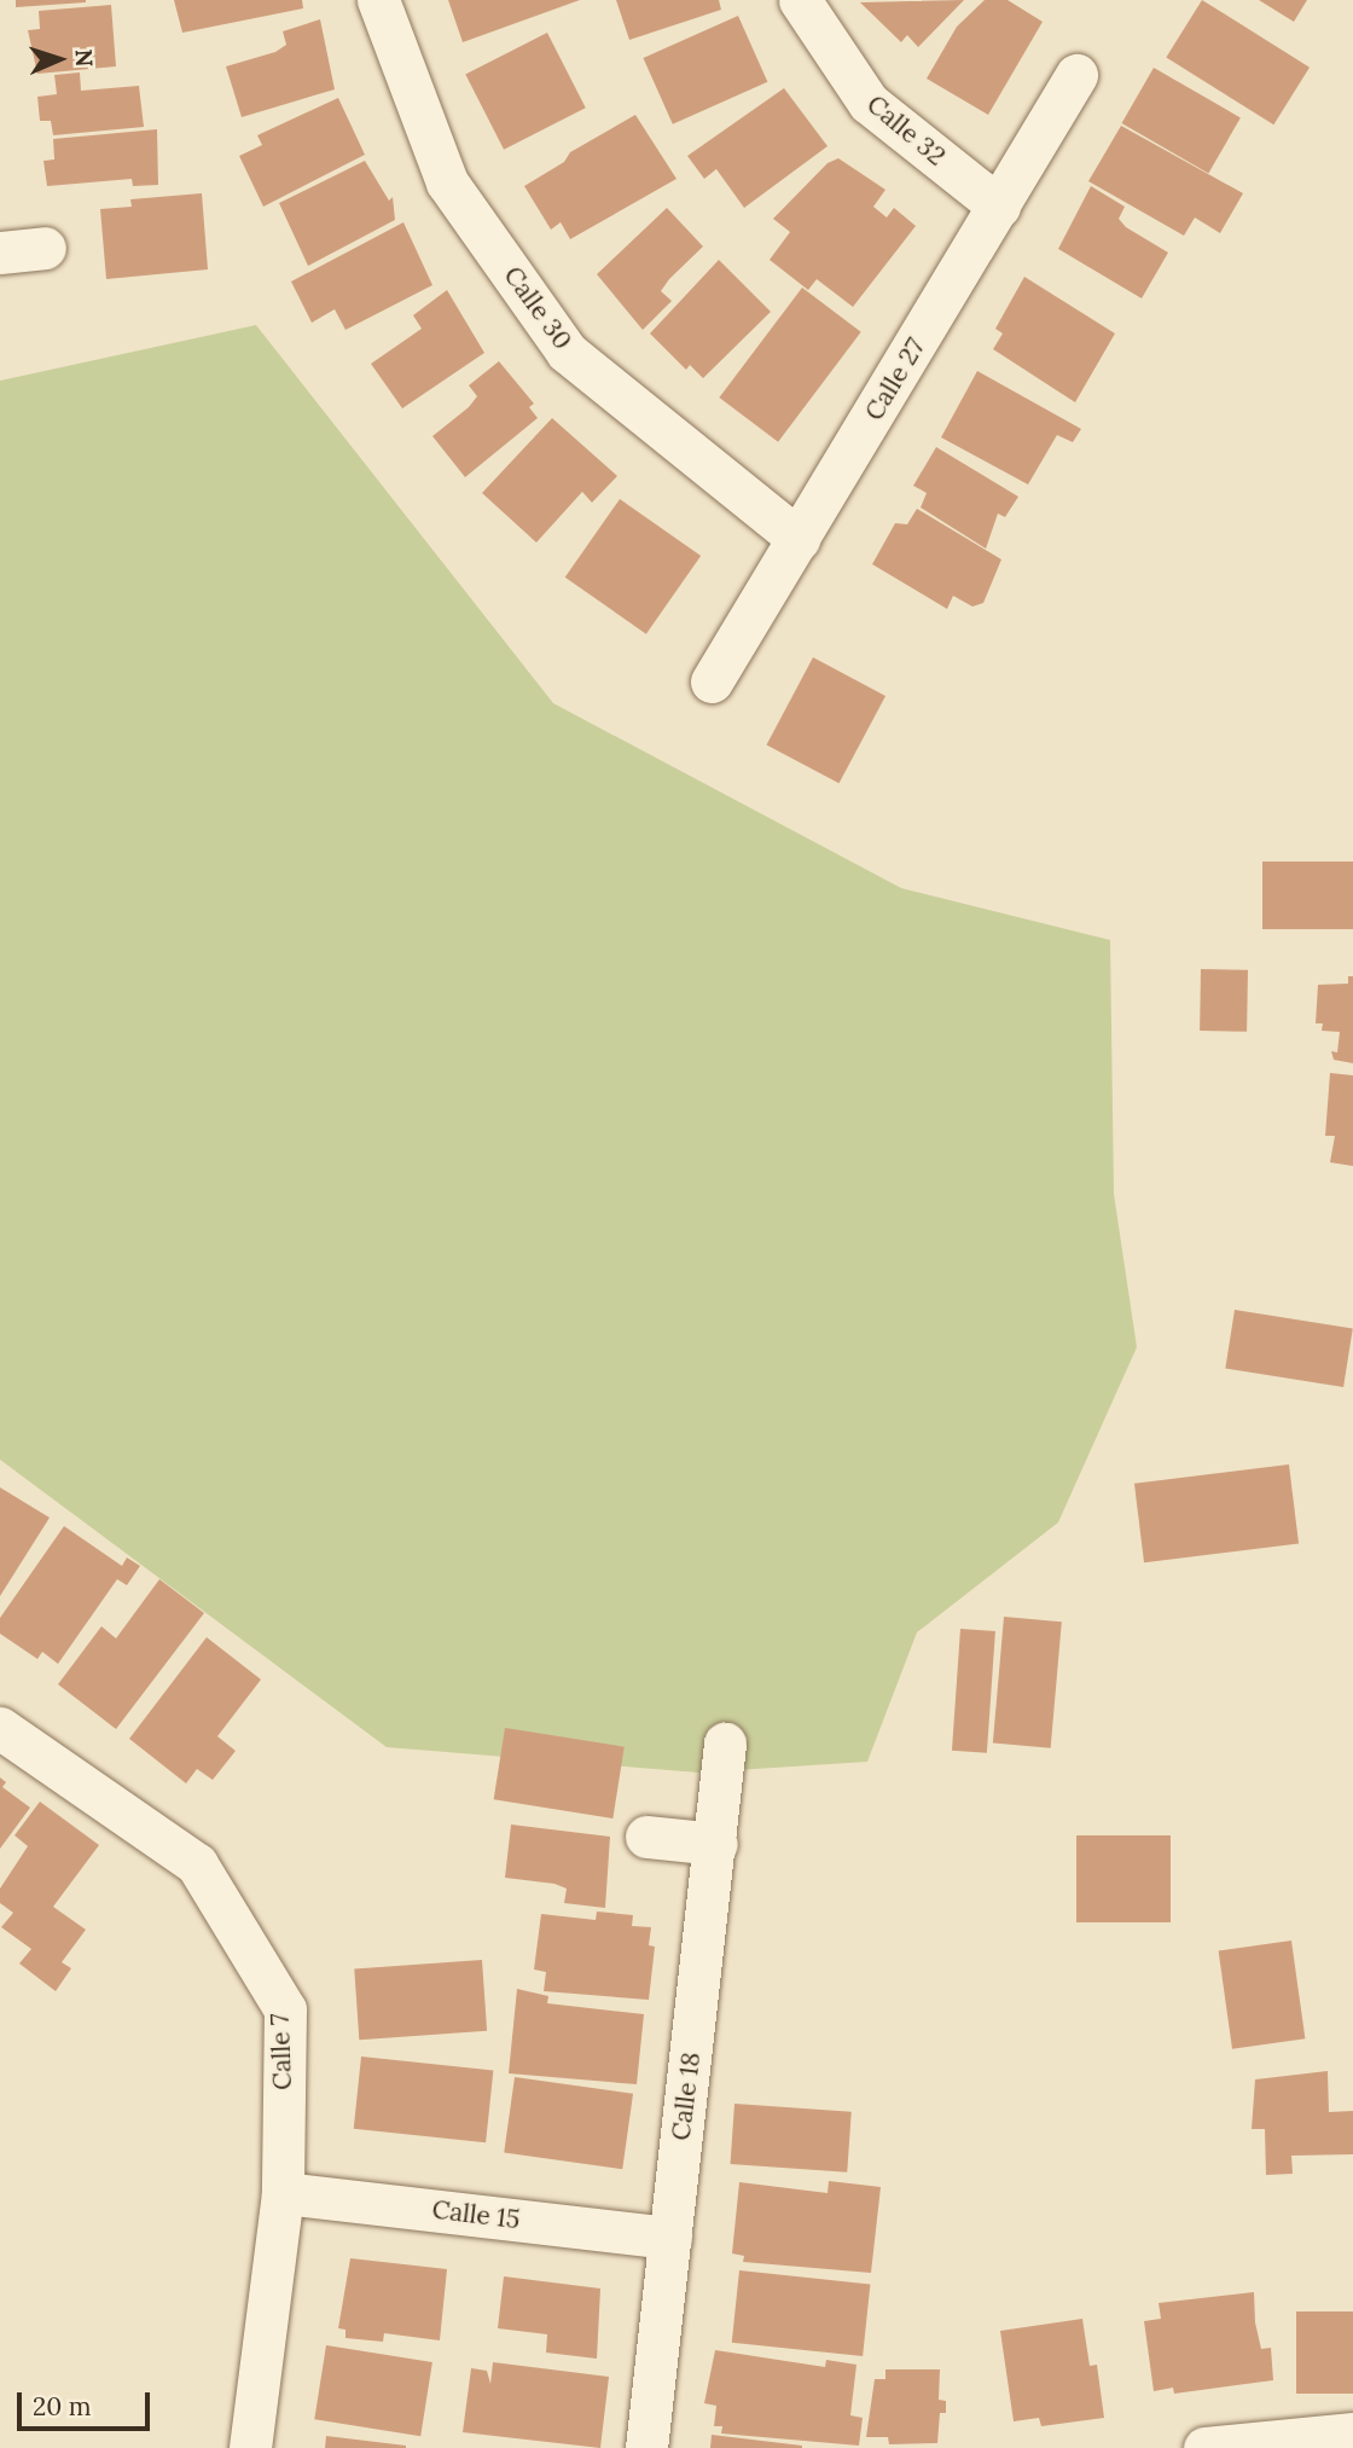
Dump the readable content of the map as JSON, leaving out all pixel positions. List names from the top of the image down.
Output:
{
  "streets": {
    "street": [
      "Calle 32",
      "Calle 30",
      "Calle 27",
      "Calle 7",
      "Calle 18",
      "Calle 15"
    ]
  },
  "crossings": [
    ["Calle 32", "Calle 27"],
    ["Calle 30", "Calle 27"],
    ["Calle 7", "Calle 15"],
    ["Calle 18", "Calle 15"]
  ],
  "scale_bar": "20 m",
  "north": "right"
}
